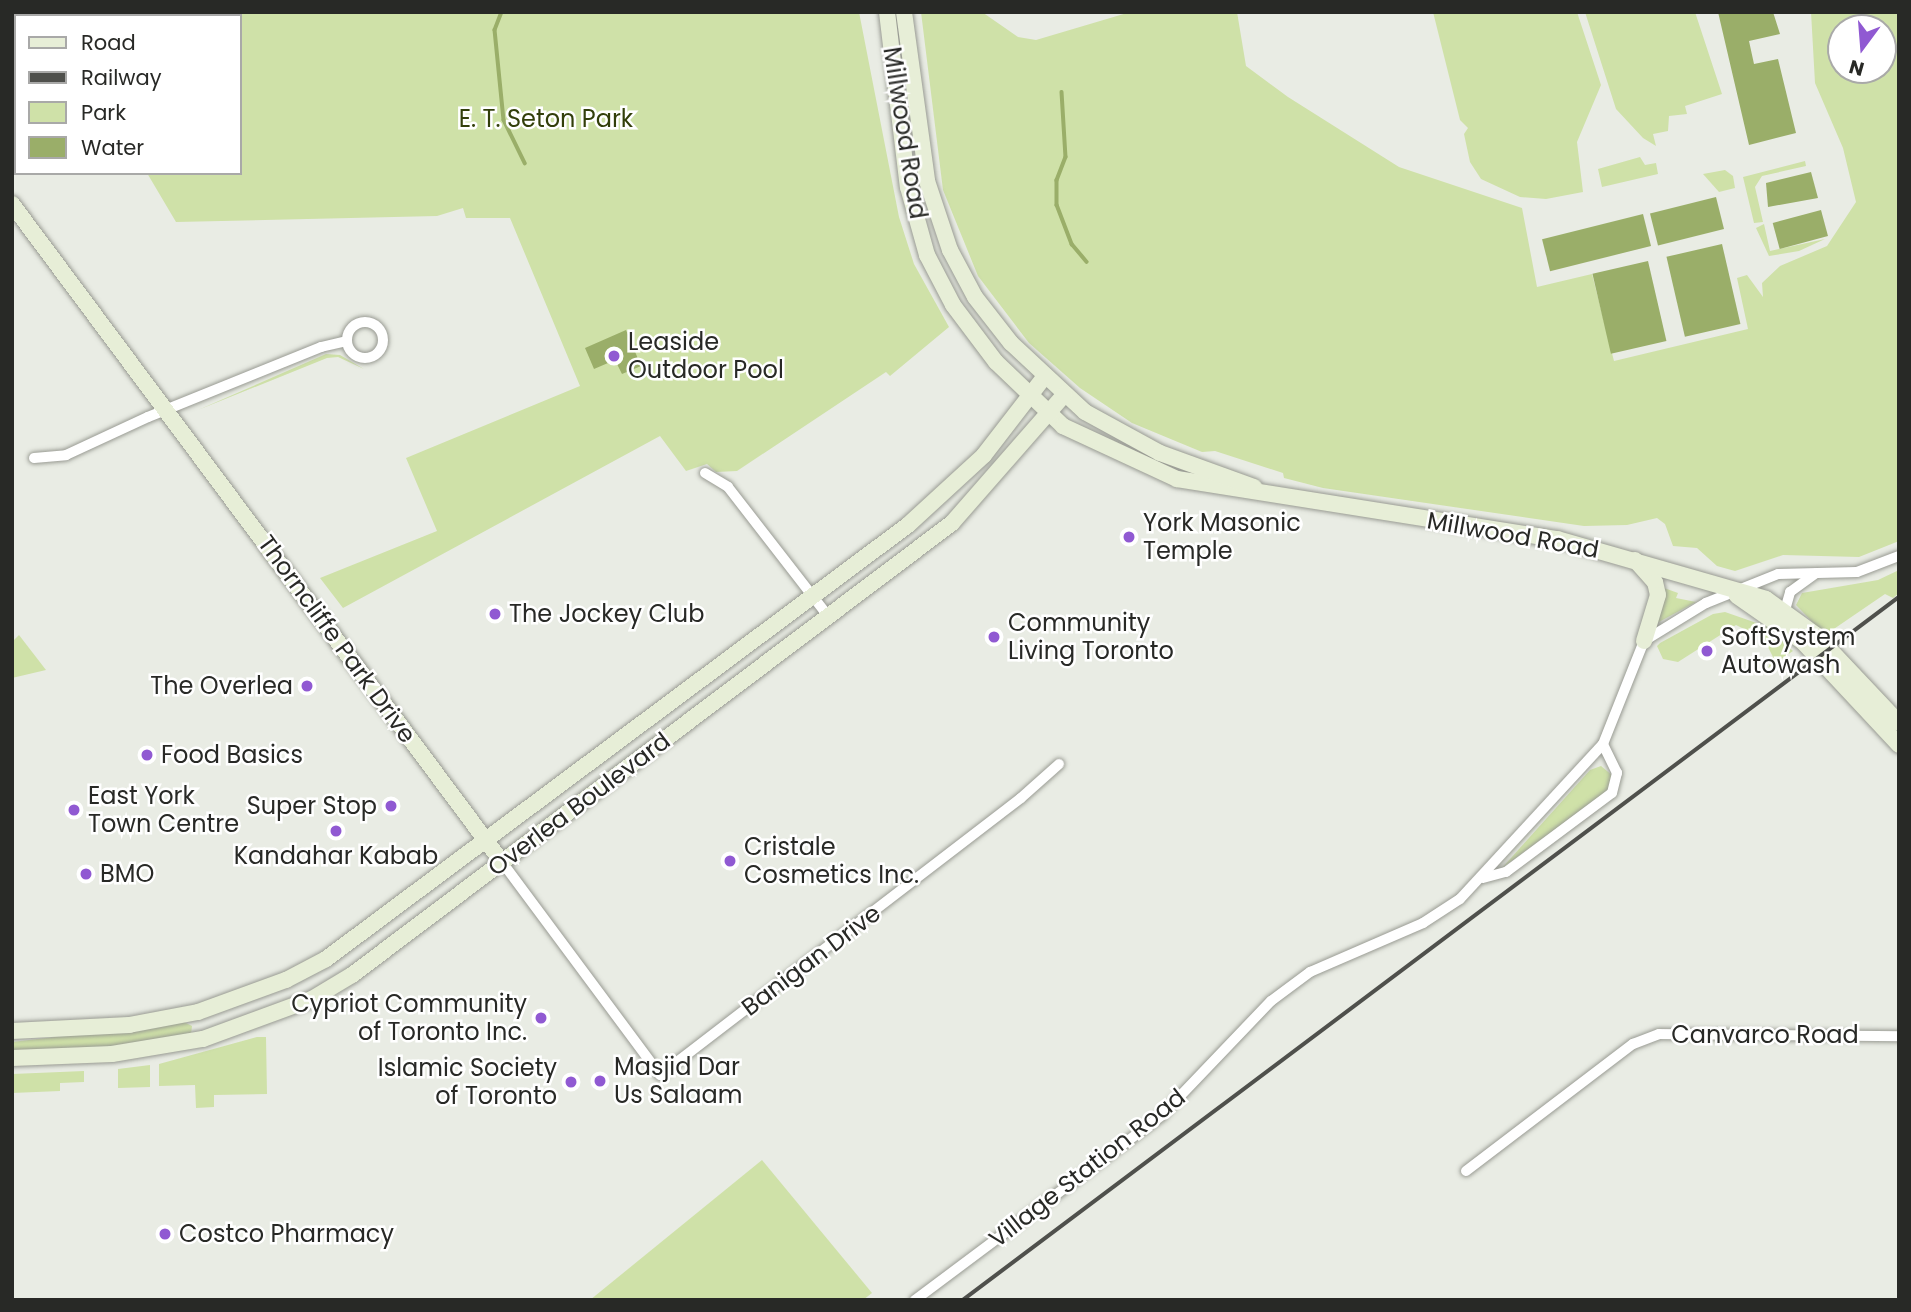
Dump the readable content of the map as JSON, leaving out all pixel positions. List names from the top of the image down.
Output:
{
  "streets": {
    "main road": ["Millwood Road", "Thorncliffe Park Drive", "Overlea Boulevard"],
    "street": ["Banigan Drive", "Canvarco Road", "Village Station Road"]
  },
  "crossings": [
    ["Millwood Road", "Overlea Boulevard"],
    ["Thorncliffe Park Drive", "Overlea Boulevard"],
    ["Thorncliffe Park Drive", "Banigan Drive"]
  ],
  "parks": ["E. T. Seton Park"],
  "places": [
    "Leaside Outdoor Pool",
    "York Masonic Temple",
    "The Jockey Club",
    "Community Living Toronto",
    "SoftSystem Autowash",
    "The Overlea",
    "Food Basics",
    "Super Stop",
    "East York Town Centre",
    "Kandahar Kabab",
    "Cristale Cosmetics Inc.",
    "BMO",
    "Cypriot Community of Toronto Inc.",
    "Masjid Dar Us Salaam",
    "Islamic Society of Toronto",
    "Costco Pharmacy"
  ],
  "legend": [
    "Road",
    "Railway",
    "Park",
    "Water"
  ],
  "north": "bottom"
}
